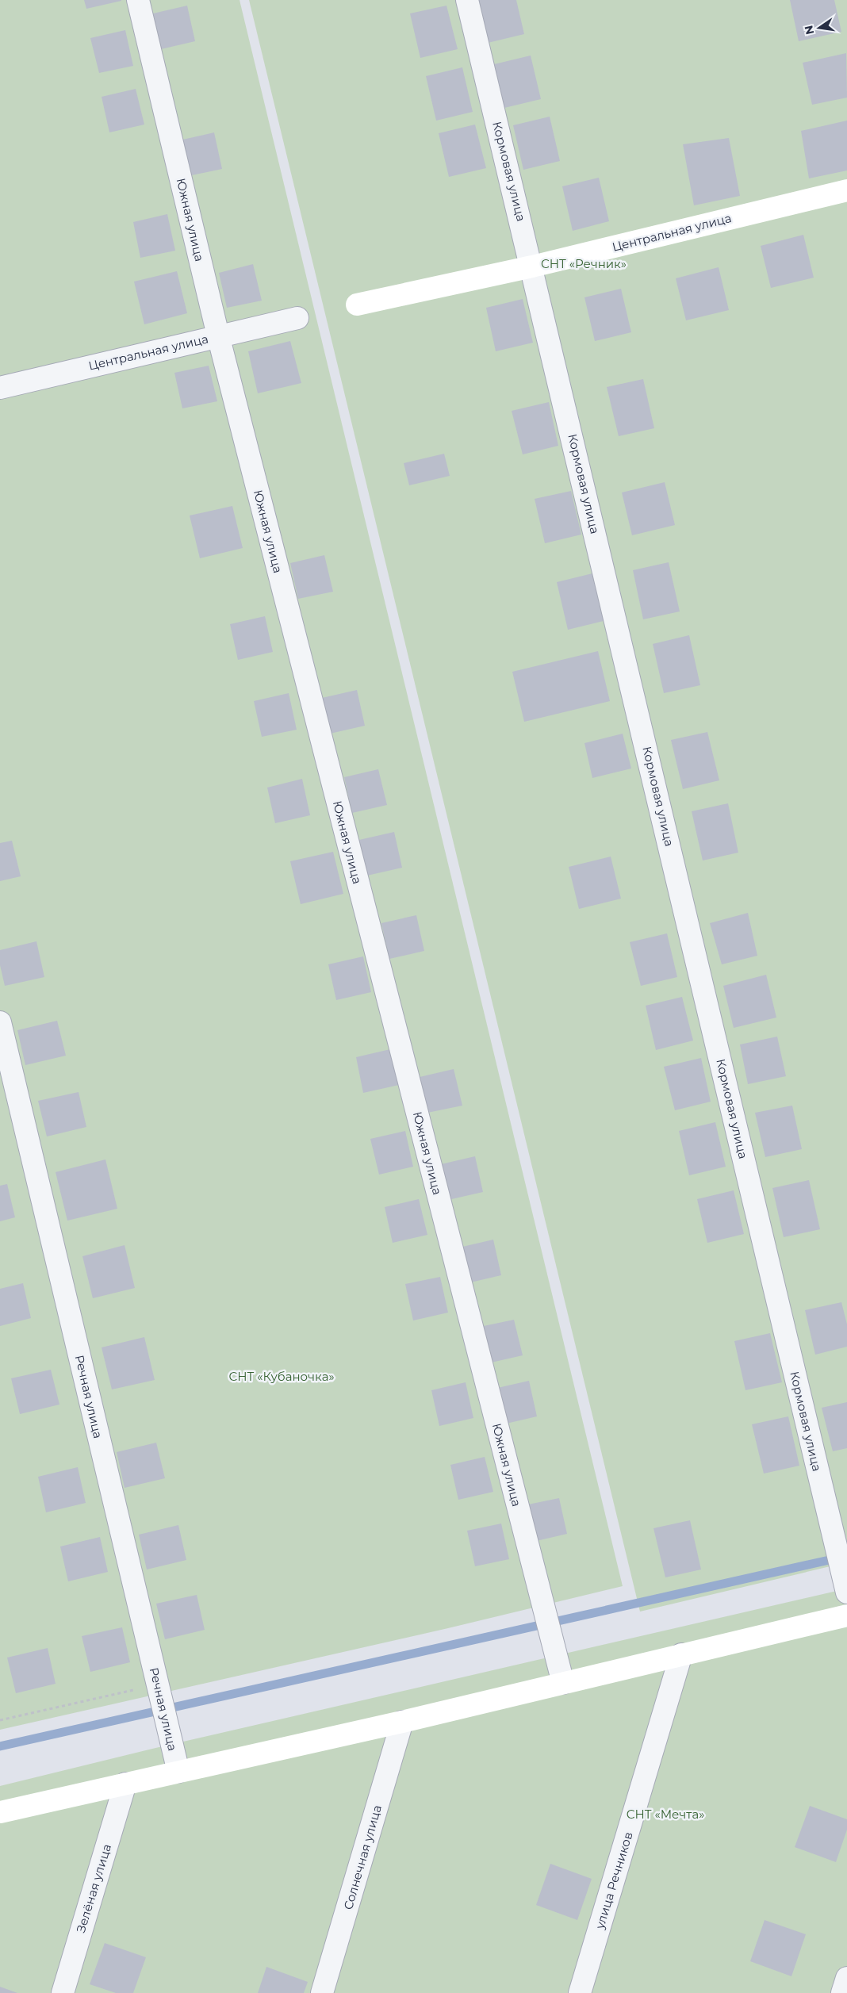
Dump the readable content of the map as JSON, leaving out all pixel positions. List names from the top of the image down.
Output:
{
  "streets": {
    "street": [
      "Кормовая улица",
      "Южная улица",
      "Центральная улица",
      "Речная улица",
      "Солнечная улица",
      "улица Речников",
      "Зелёная улица"
    ]
  },
  "crossings": [
    ["Кормовая улица", "Центральная улица"],
    ["Южная улица", "Центральная улица"]
  ],
  "parks": ["СНТ «Речник»", "СНТ «Кубаночка»", "СНТ «Мечта»"],
  "north": "left"
}
